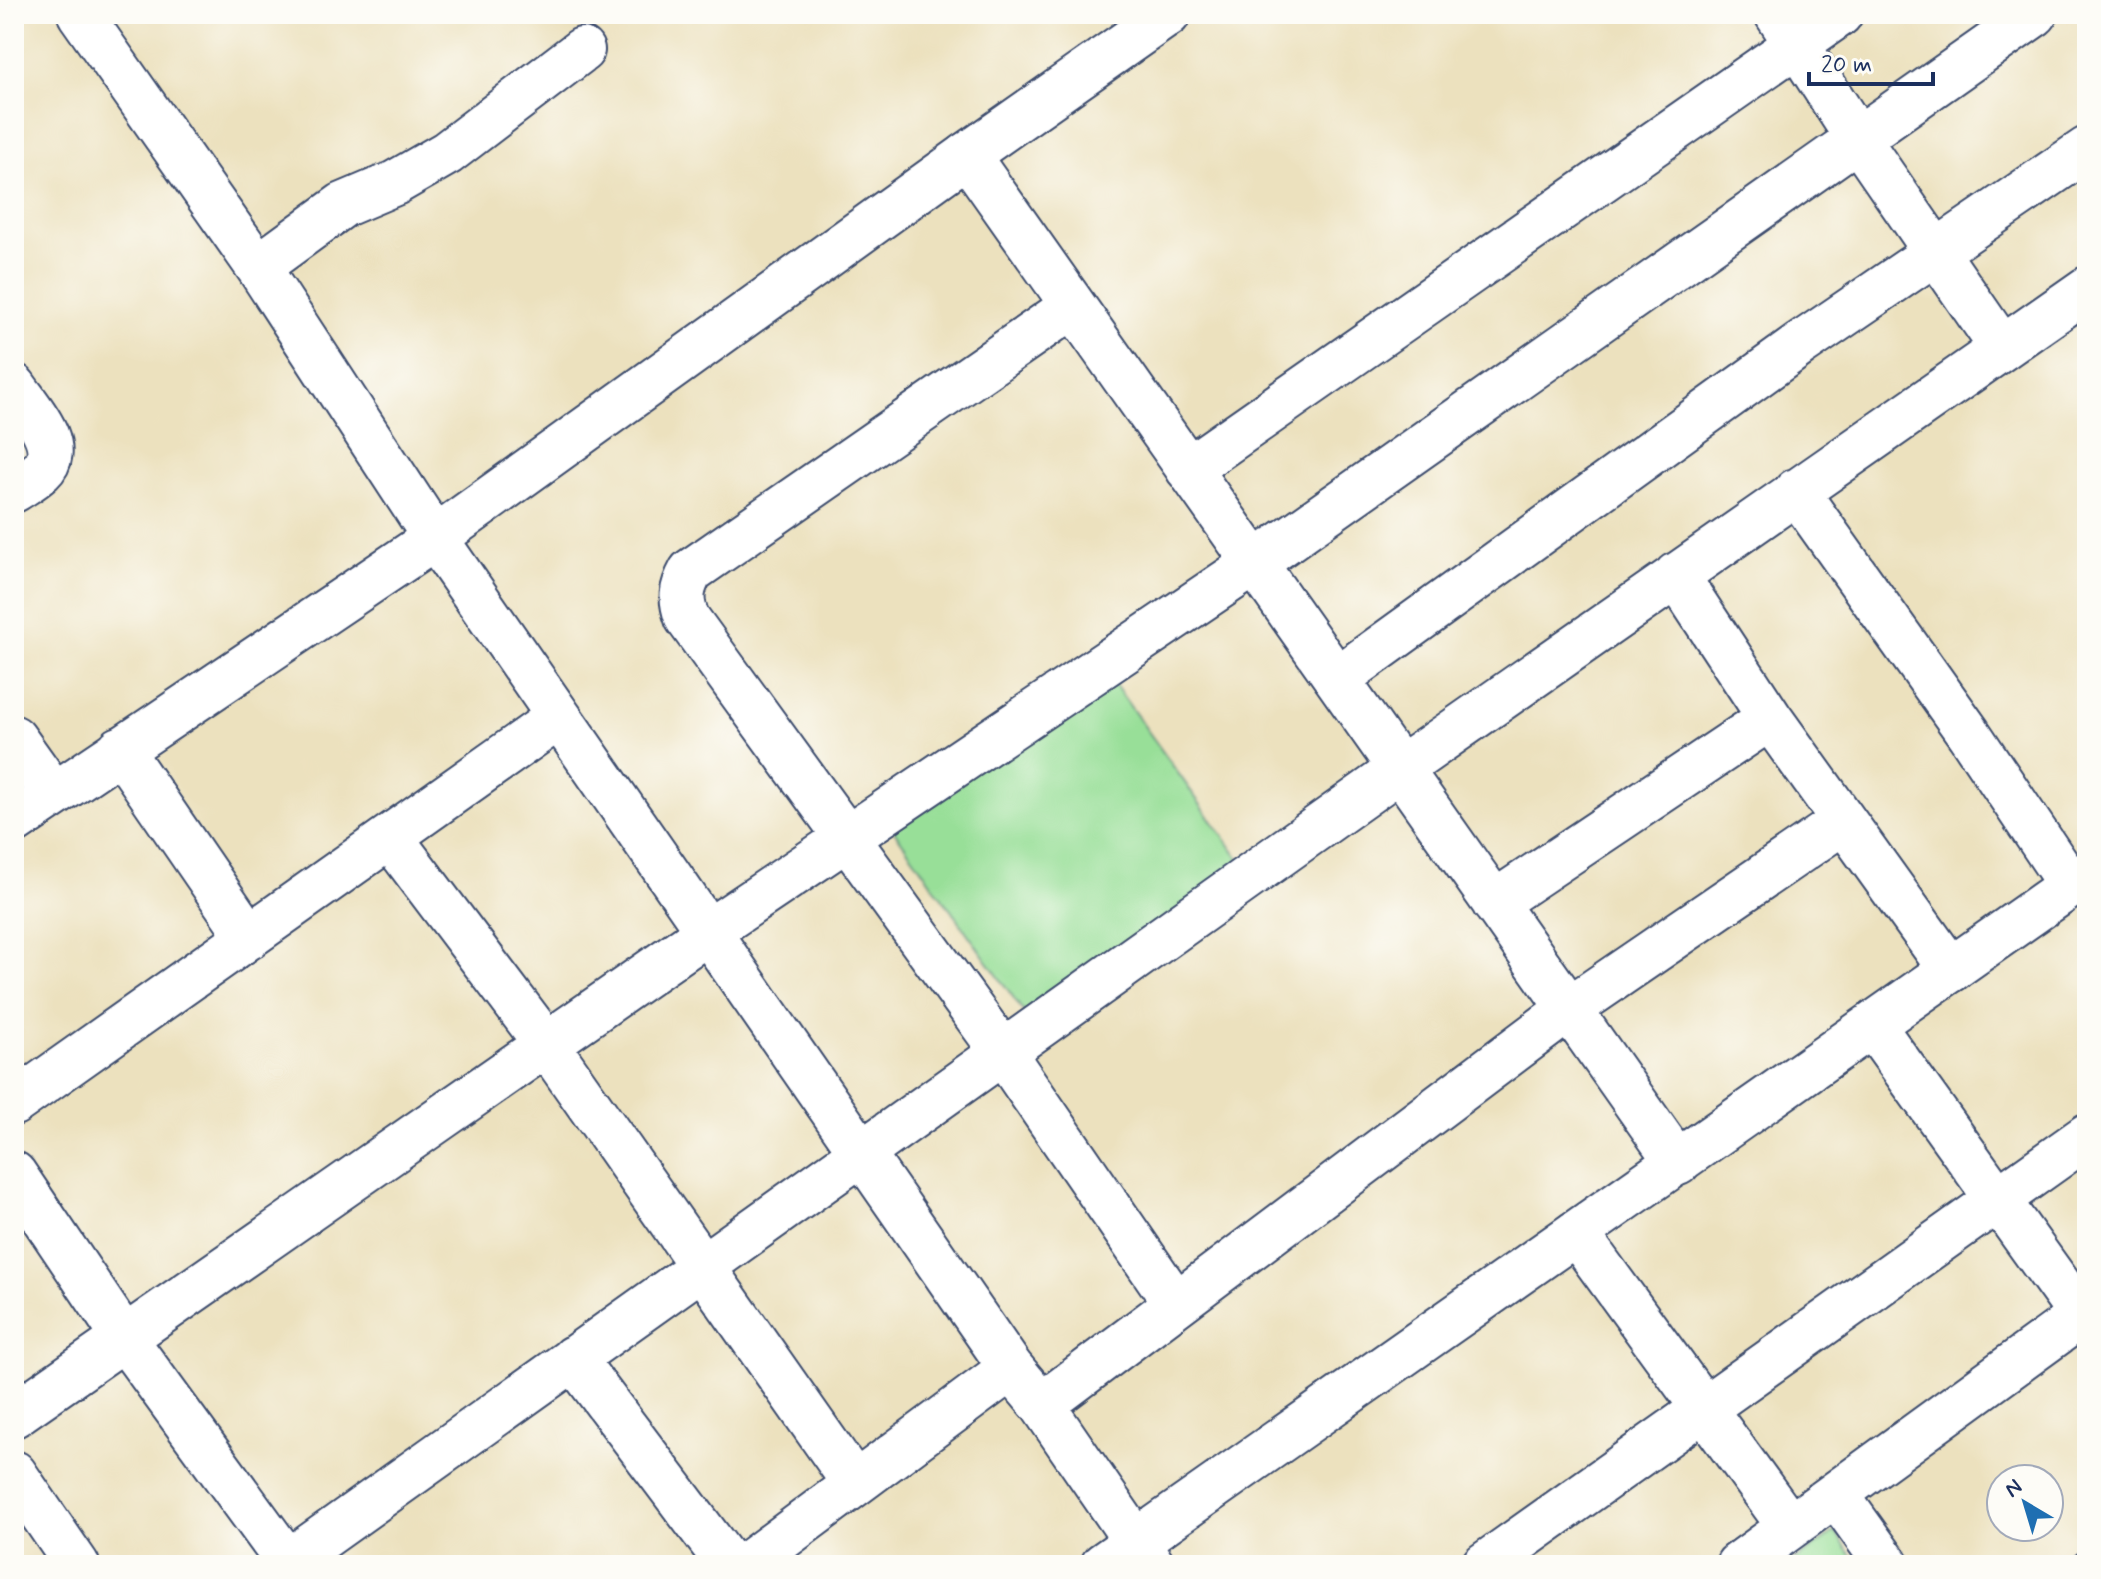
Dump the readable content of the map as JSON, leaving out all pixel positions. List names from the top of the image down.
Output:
{
  "scale_bar": "20 m",
  "north": "top left"
}
